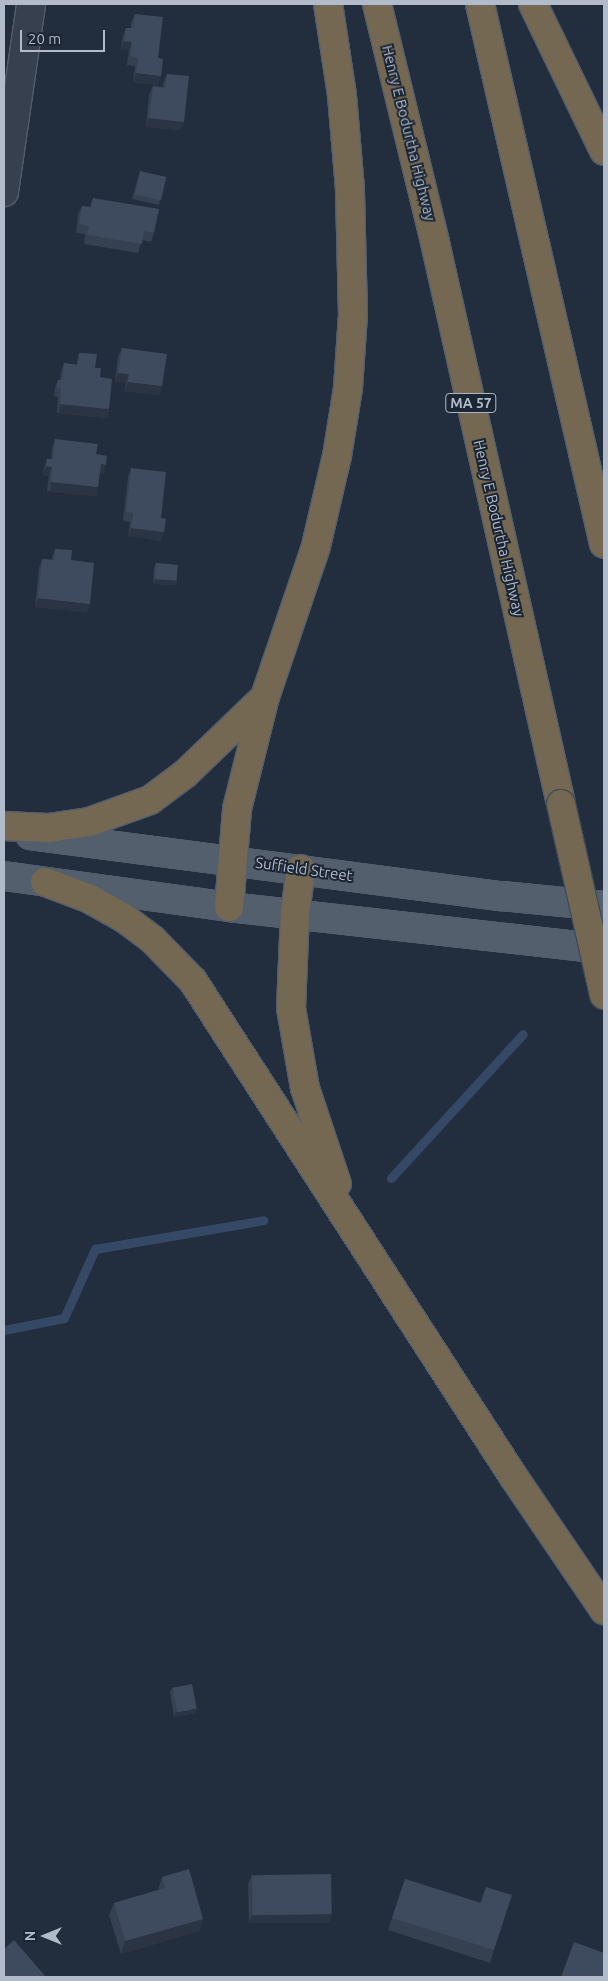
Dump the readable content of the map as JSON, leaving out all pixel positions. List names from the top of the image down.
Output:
{
  "streets": {
    "highway": ["Henry E Bodurtha Highway", "MA 57"],
    "main road": ["Suffield Street"]
  },
  "scale_bar": "20 m",
  "north": "left"
}
